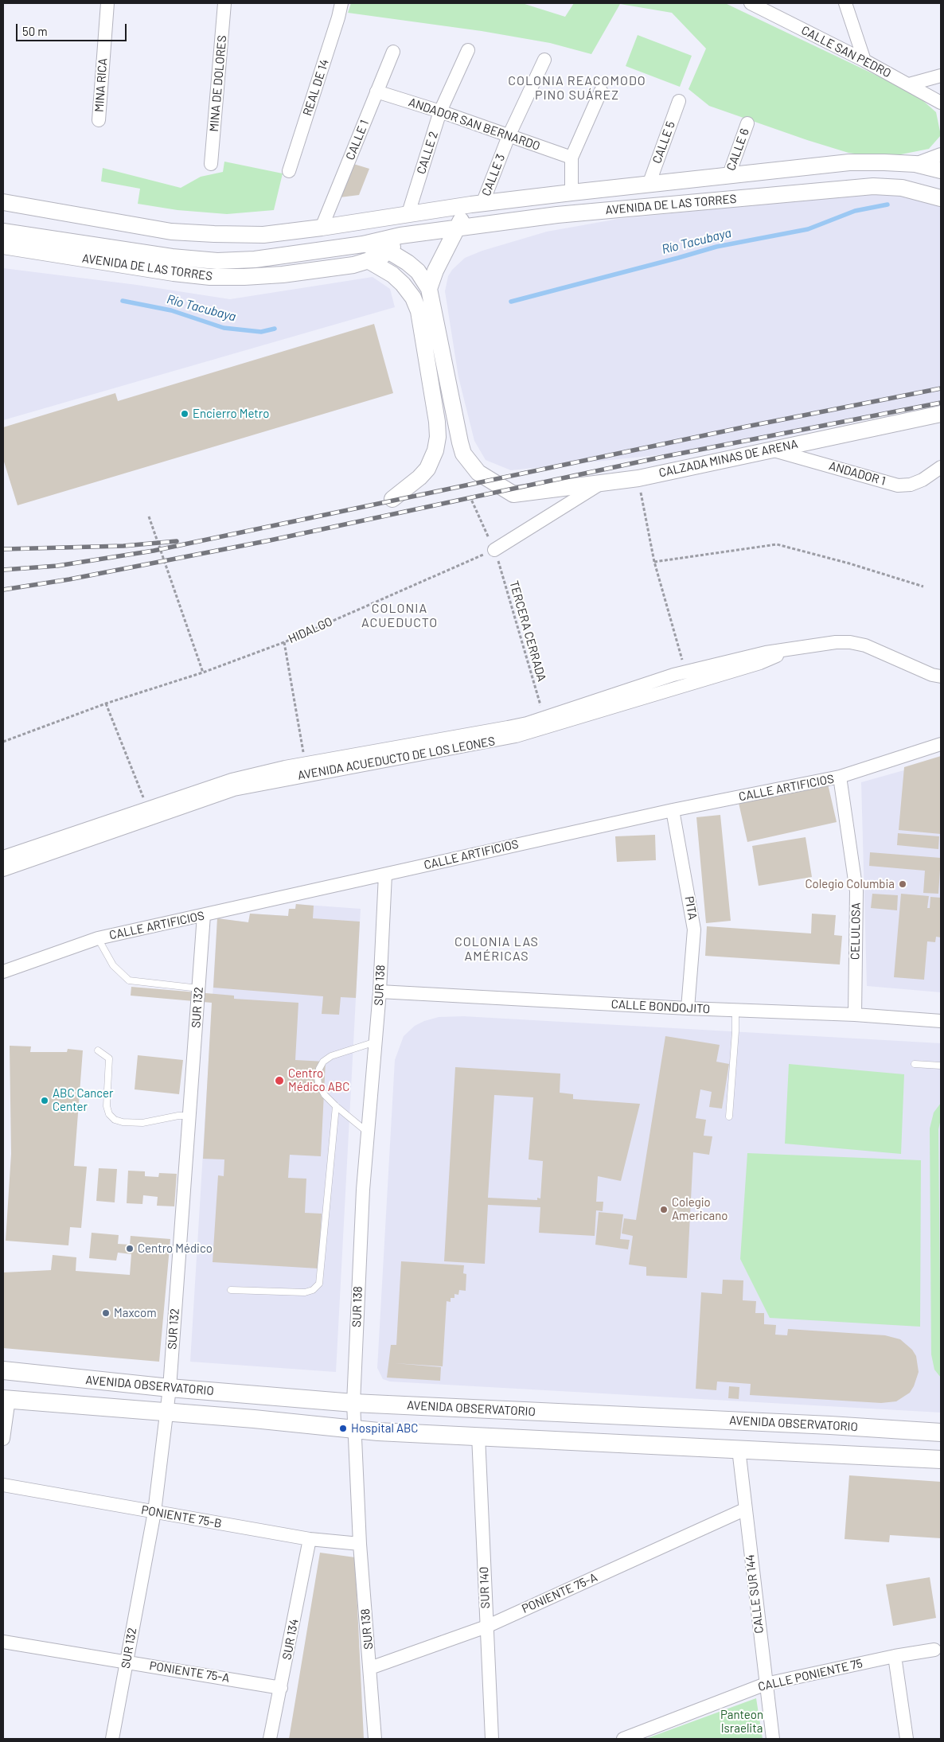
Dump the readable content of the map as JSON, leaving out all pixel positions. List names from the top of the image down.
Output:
{
  "streets": {
    "main road": ["AVENIDA OBSERVATORIO"],
    "street": [
      "CALLE SAN PEDRO",
      "MINA DE DOLORES",
      "MINA RICA",
      "REAL DE 14",
      "ANDADOR SAN BERNARDO",
      "CALLE 1",
      "CALLE 5",
      "CALLE 6",
      "CALLE 2",
      "CALLE 3",
      "AVENIDA DE LAS TORRES",
      "CALZADA MINAS DE ARENA",
      "ANDADOR 1",
      "AVENIDA ACUEDUCTO DE LOS LEONES",
      "CALLE ARTIFICIOS",
      "PITA",
      "CELULOSA",
      "SUR 138",
      "CALLE BONDOJITO",
      "SUR 132",
      "PONIENTE 75-B",
      "SUR 140",
      "PONIENTE 75-A",
      "CALLE SUR 144",
      "SUR 134",
      "CALLE PONIENTE 75"
    ],
    "path": ["HIDALGO", "TERCERA CERRADA"]
  },
  "crossings": [
    ["ANDADOR SAN BERNARDO", "CALLE 1"],
    ["ANDADOR SAN BERNARDO", "CALLE 2"],
    ["ANDADOR SAN BERNARDO", "CALLE 3"],
    ["CALLE 1", "AVENIDA DE LAS TORRES"],
    ["CALLE 5", "AVENIDA DE LAS TORRES"],
    ["CALLE 6", "AVENIDA DE LAS TORRES"],
    ["CALLE 2", "AVENIDA DE LAS TORRES"],
    ["CALLE 3", "AVENIDA DE LAS TORRES"],
    ["CALZADA MINAS DE ARENA", "ANDADOR 1"],
    ["HIDALGO", "TERCERA CERRADA"],
    ["TERCERA CERRADA", "AVENIDA ACUEDUCTO DE LOS LEONES"],
    ["CALLE ARTIFICIOS", "PITA"],
    ["CALLE ARTIFICIOS", "CELULOSA"],
    ["CALLE ARTIFICIOS", "SUR 138"],
    ["CALLE ARTIFICIOS", "SUR 132"],
    ["PITA", "CALLE BONDOJITO"],
    ["CELULOSA", "CALLE BONDOJITO"],
    ["SUR 138", "CALLE BONDOJITO"],
    ["SUR 138", "AVENIDA OBSERVATORIO"],
    ["SUR 138", "PONIENTE 75-B"],
    ["SUR 138", "PONIENTE 75-A"],
    ["SUR 132", "AVENIDA OBSERVATORIO"],
    ["SUR 132", "PONIENTE 75-B"],
    ["SUR 132", "PONIENTE 75-A"],
    ["PONIENTE 75-B", "SUR 134"],
    ["SUR 140", "PONIENTE 75-A"],
    ["PONIENTE 75-A", "CALLE SUR 144"],
    ["PONIENTE 75-A", "SUR 134"],
    ["CALLE SUR 144", "CALLE PONIENTE 75"]
  ],
  "districts": ["COLONIA REACOMODO PINO SUÁREZ", "COLONIA ACUEDUCTO", "COLONIA LAS AMÉRICAS"],
  "water": ["Río Tacubaya"],
  "parks": ["Panteon Israelita"],
  "places": [
    "Encierro Metro",
    "Colegio Columbia",
    "Centro Médico ABC",
    "ABC Cancer Center",
    "Colegio Americano",
    "Centro Médico",
    "Maxcom",
    "Hospital ABC"
  ],
  "scale_bar": "50 m"
}
